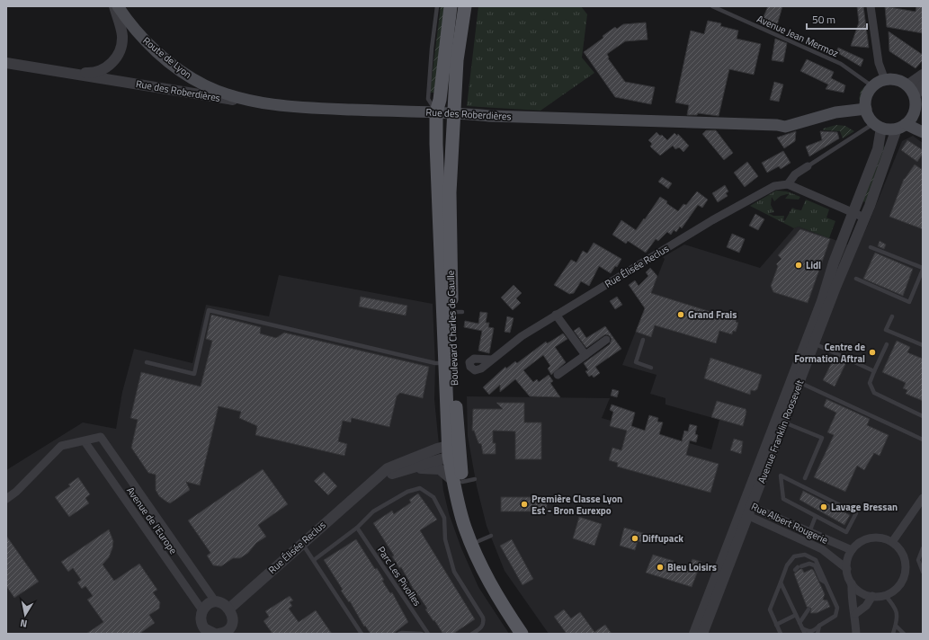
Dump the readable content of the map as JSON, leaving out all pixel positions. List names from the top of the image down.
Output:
{
  "streets": {
    "main road": ["Route de Lyon", "Rue des Roberdières", "Boulevard Charles de Gaulle"],
    "street": [
      "Rue Élisée Reclus",
      "Avenue Franklin Roosevelt",
      "Avenue de l'Europe",
      "Rue Albert Rougerie"
    ],
    "lane": ["Avenue Jean Mermoz", "Parc Les Pivolles"]
  },
  "crossings": [
    ["Avenue Jean Mermoz", "Rue des Roberdières"],
    ["Avenue Jean Mermoz", "Avenue Franklin Roosevelt"],
    ["Route de Lyon", "Rue des Roberdières"],
    ["Rue des Roberdières", "Boulevard Charles de Gaulle"],
    ["Rue des Roberdières", "Avenue Franklin Roosevelt"],
    ["Rue Élisée Reclus", "Boulevard Charles de Gaulle"],
    ["Rue Élisée Reclus", "Avenue de l'Europe"],
    ["Avenue Franklin Roosevelt", "Rue Albert Rougerie"]
  ],
  "places": [
    "Lidl",
    "Grand Frais",
    "Centre de Formation Aftral",
    "Première Classe Lyon Est - Bron Eurexpo",
    "Lavage Bressan",
    "Diffupack",
    "Bleu Loisirs"
  ],
  "scale_bar": "50 m",
  "north": "bottom"
}
